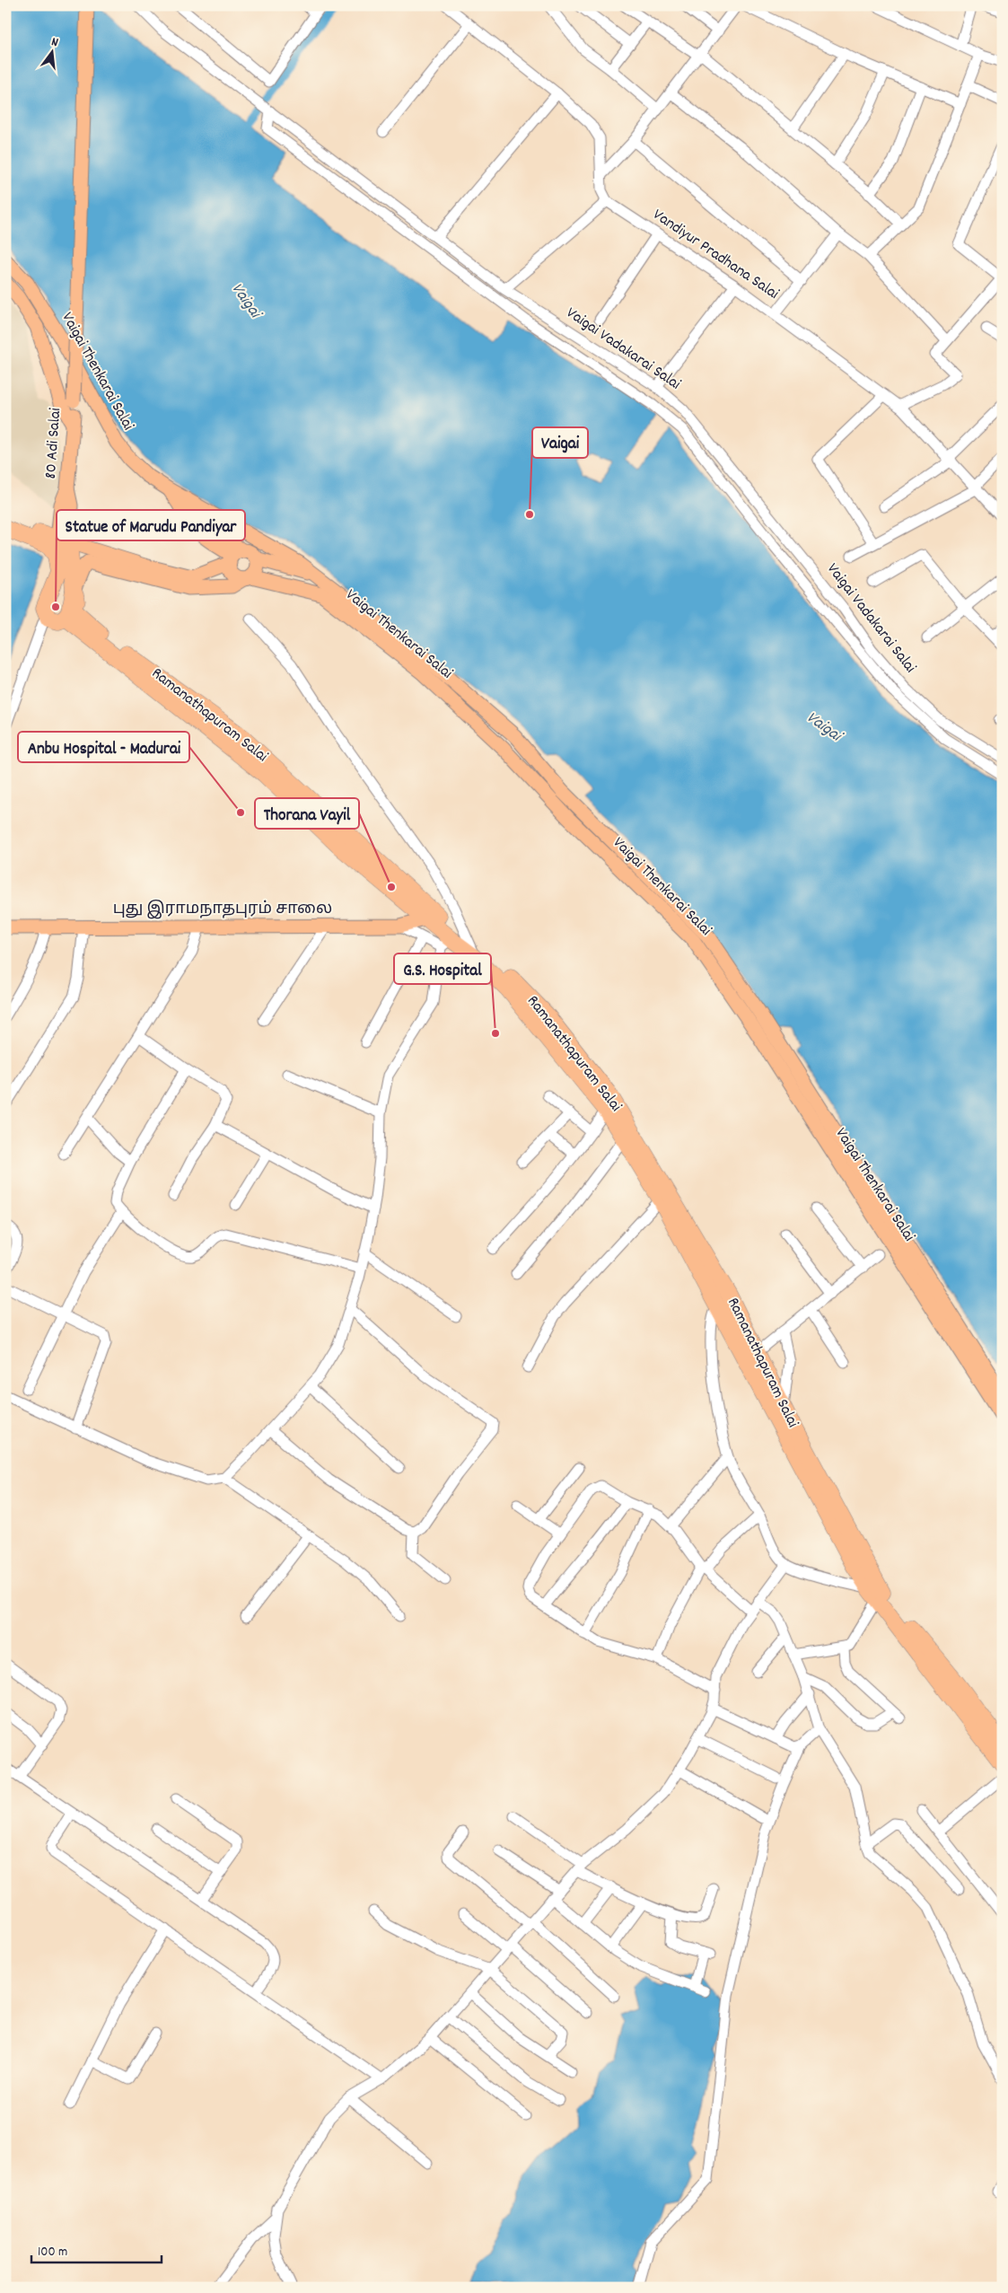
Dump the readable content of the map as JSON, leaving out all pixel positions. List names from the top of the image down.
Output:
{
  "streets": {
    "highway": ["Ramanathapuram Salai"],
    "main road": ["Vaigai Thenkarai Salai", "80 Adi Salai", "புது இராமநாதபுரம் சாலை"],
    "street": ["Vandiyur Pradhana Salai", "Vaigai Vadakarai Salai"]
  },
  "crossings": [
    ["Vaigai Thenkarai Salai", "80 Adi Salai"],
    ["Ramanathapuram Salai", "புது இராமநாதபுரம் சாலை"]
  ],
  "water": ["Vaigai"],
  "places": [
    "Vaigai",
    "Statue of Marudu Pandiyar",
    "Anbu Hospital - Madurai",
    "Thorana Vayil",
    "G.S. Hospital"
  ],
  "scale_bar": "100 m",
  "north": "top"
}
